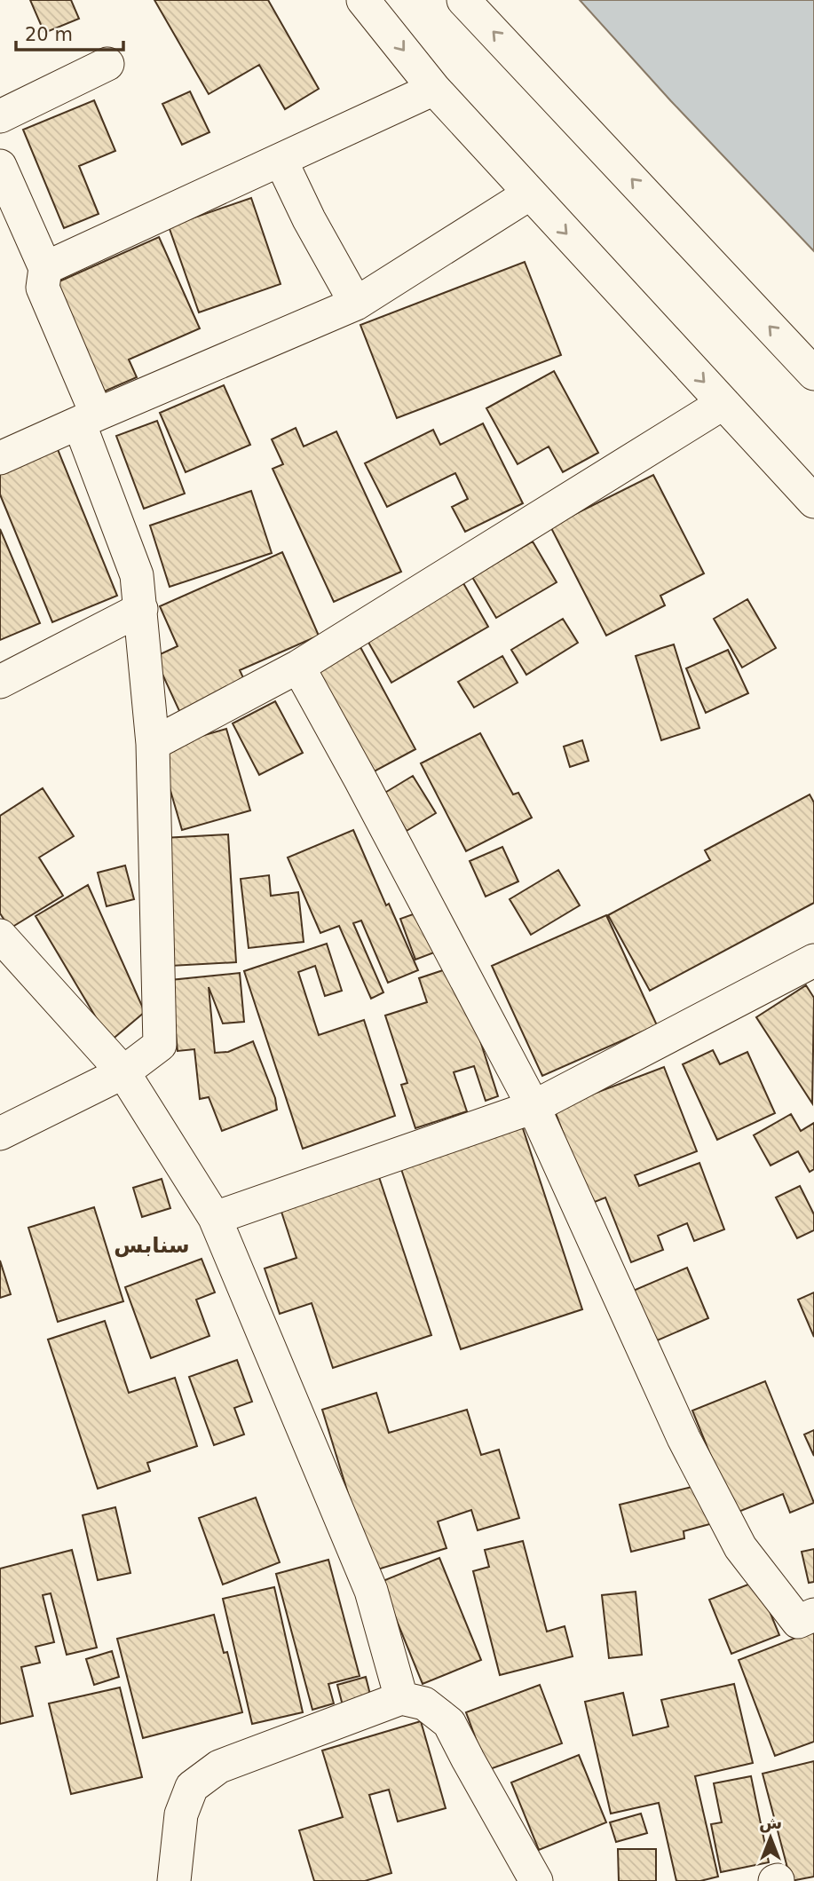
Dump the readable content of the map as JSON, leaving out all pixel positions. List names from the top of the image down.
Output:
{
  "districts": ["سنابس"],
  "scale_bar": "20 m",
  "north": "top"
}
